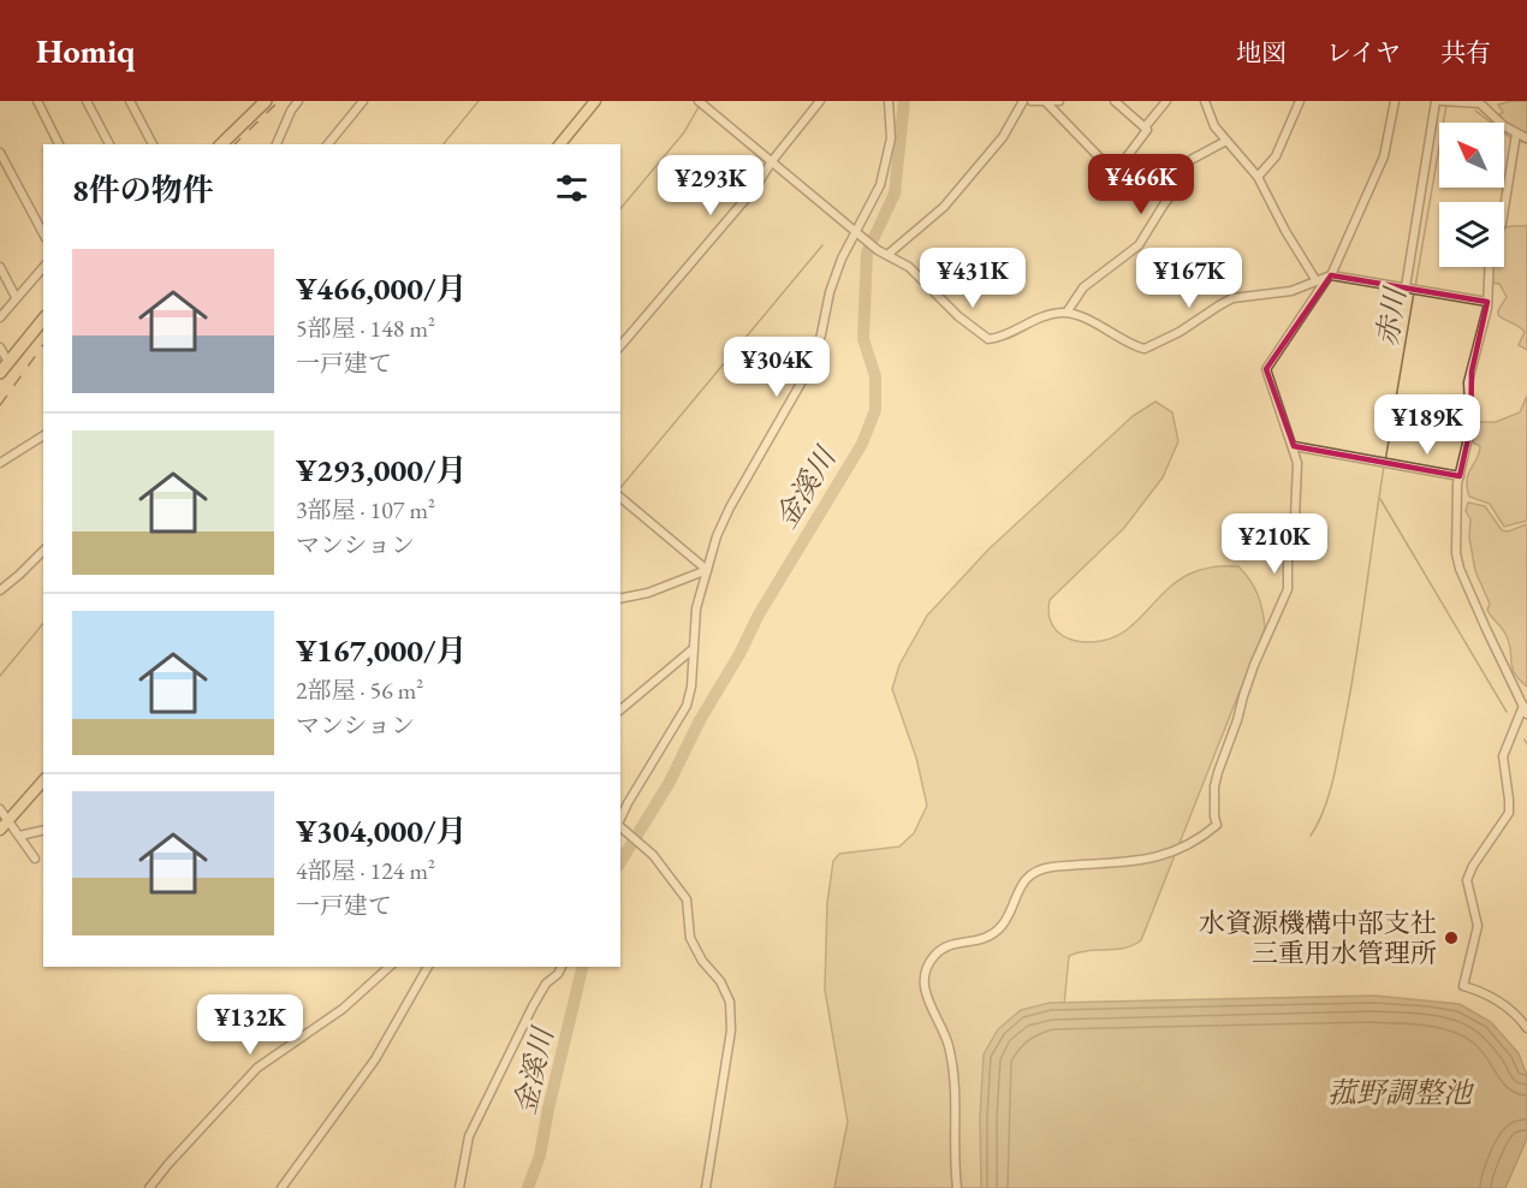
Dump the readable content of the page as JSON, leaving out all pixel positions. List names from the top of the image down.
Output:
{
  "water": ["赤川", "金溪川", "菰野調整池"],
  "places": ["水資源機構中部支社 三重用水管理所"],
  "north": "top left",
  "page": {
    "header": "Homiq",
    "nav": ["地図", "レイヤ", "共有"],
    "heading": "8件の物件",
    "price": [
      "¥466K",
      "¥293K",
      "¥431K",
      "¥167K",
      "¥304K",
      "¥189K",
      "¥210K",
      "¥132K"
    ],
    "list": [
      {
        "name": "¥466,000/月",
        "note": "5部屋 · 148 m² · 一戸建て"
      },
      {
        "name": "¥293,000/月",
        "note": "3部屋 · 107 m² · マンション"
      },
      {
        "name": "¥167,000/月",
        "note": "2部屋 · 56 m² · マンション"
      },
      {
        "name": "¥304,000/月",
        "note": "4部屋 · 124 m² · 一戸建て"
      }
    ]
  }
}
